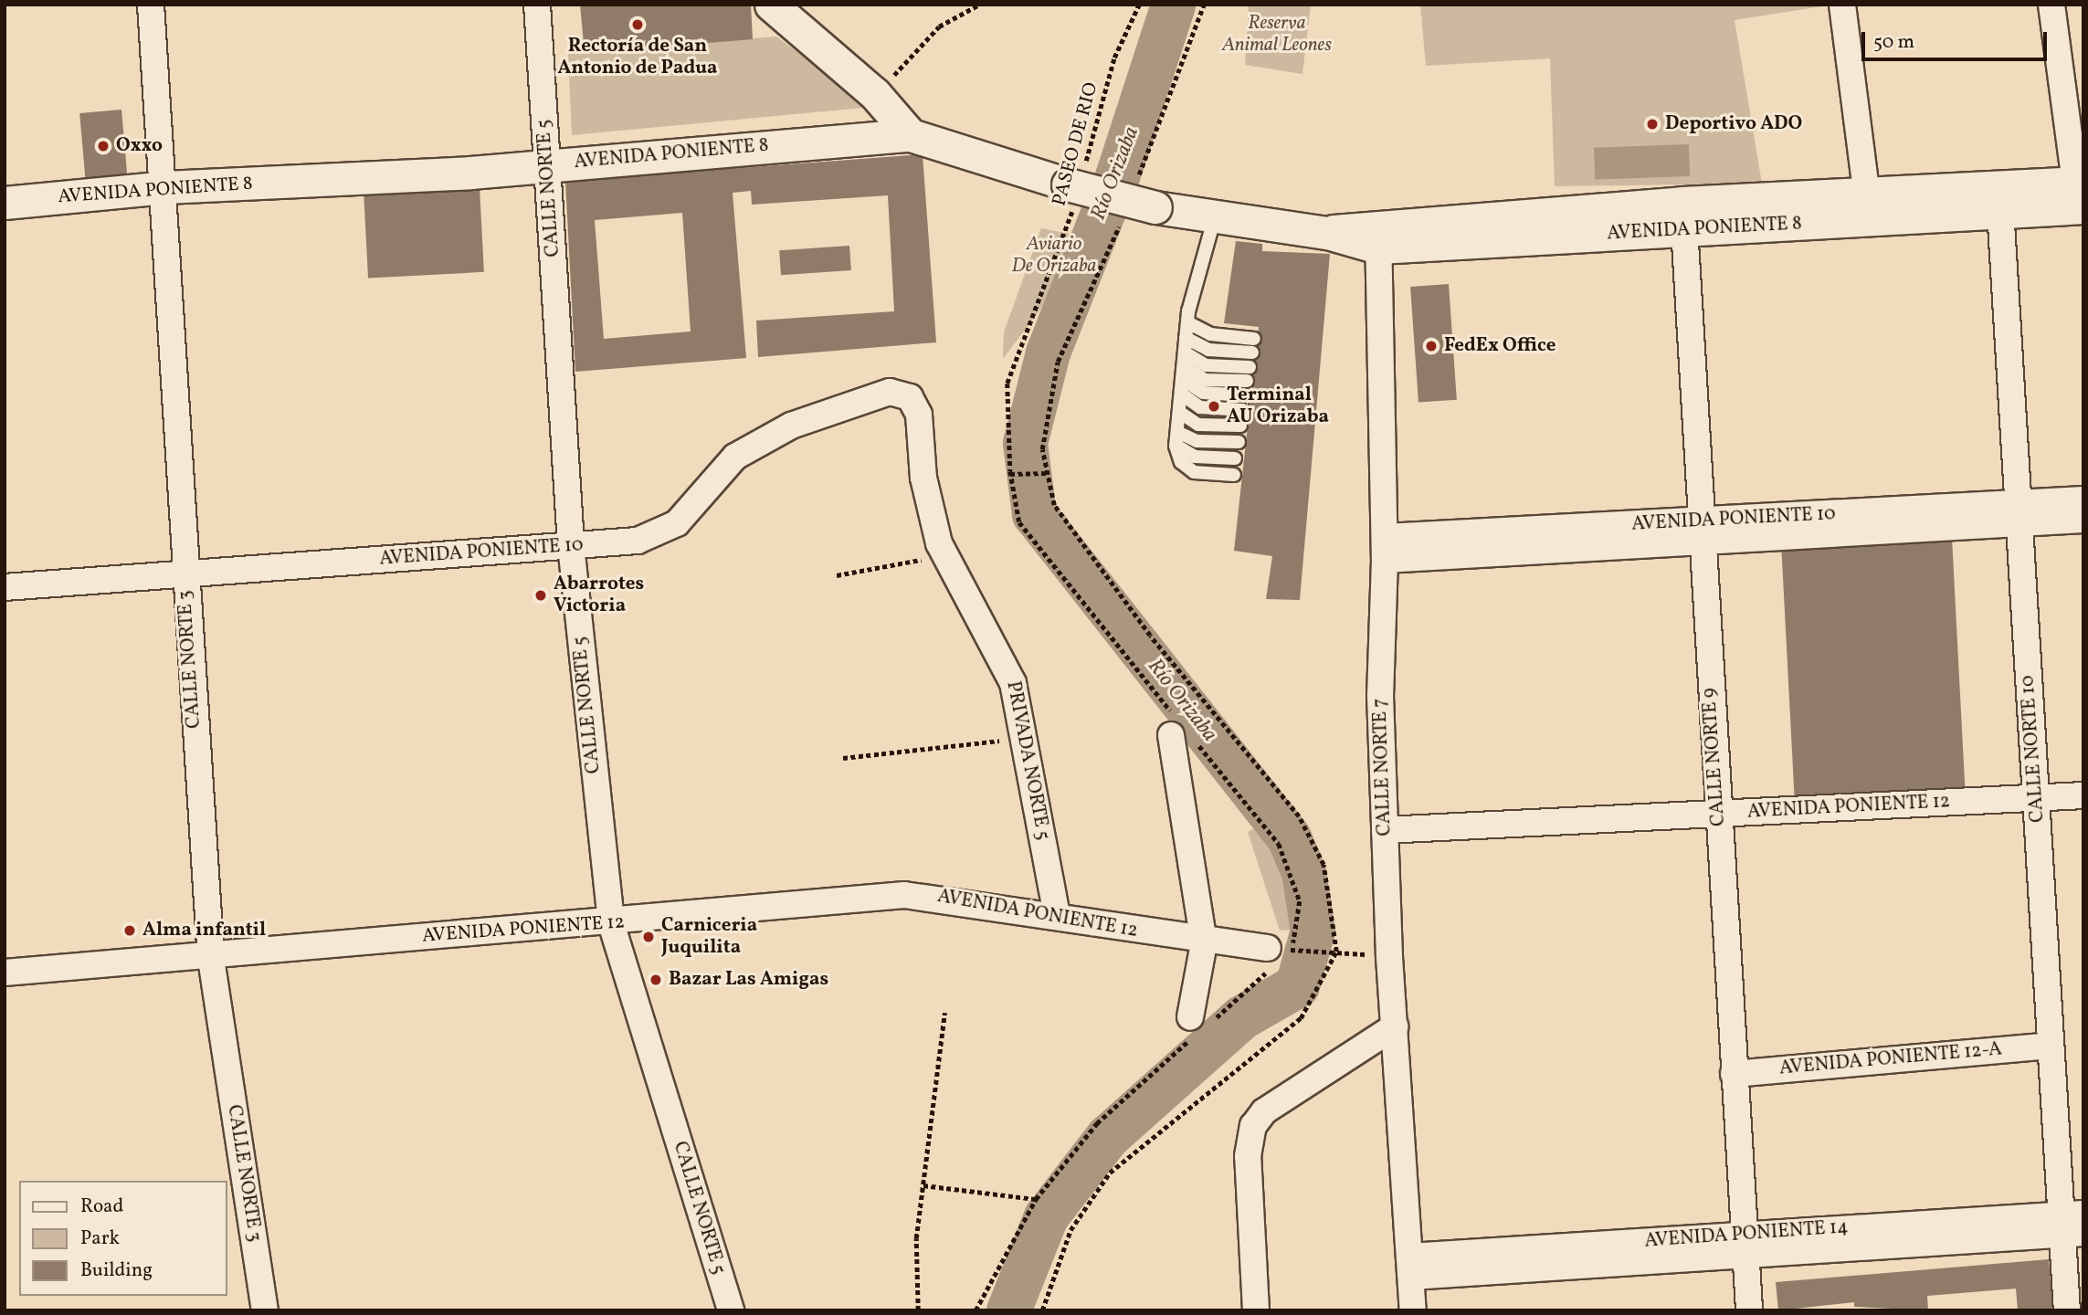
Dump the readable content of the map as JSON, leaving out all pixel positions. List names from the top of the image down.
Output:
{
  "streets": {
    "street": [
      "AVENIDA PONIENTE 8",
      "CALLE NORTE 5",
      "AVENIDA PONIENTE 10",
      "CALLE NORTE 3",
      "CALLE NORTE 10",
      "CALLE NORTE 9",
      "PRIVADA NORTE 5",
      "CALLE NORTE 7",
      "AVENIDA PONIENTE 12",
      "AVENIDA PONIENTE 12-A",
      "AVENIDA PONIENTE 14"
    ],
    "path": ["PASEO DE RIO"]
  },
  "crossings": [
    ["PASEO DE RIO", "AVENIDA PONIENTE 8"],
    ["AVENIDA PONIENTE 8", "CALLE NORTE 5"],
    ["AVENIDA PONIENTE 8", "CALLE NORTE 3"],
    ["AVENIDA PONIENTE 8", "CALLE NORTE 10"],
    ["AVENIDA PONIENTE 8", "CALLE NORTE 9"],
    ["AVENIDA PONIENTE 8", "CALLE NORTE 7"],
    ["CALLE NORTE 5", "AVENIDA PONIENTE 10"],
    ["CALLE NORTE 5", "AVENIDA PONIENTE 12"],
    ["AVENIDA PONIENTE 10", "CALLE NORTE 3"],
    ["AVENIDA PONIENTE 10", "CALLE NORTE 10"],
    ["AVENIDA PONIENTE 10", "CALLE NORTE 9"],
    ["AVENIDA PONIENTE 10", "PRIVADA NORTE 5"],
    ["AVENIDA PONIENTE 10", "CALLE NORTE 7"],
    ["CALLE NORTE 3", "AVENIDA PONIENTE 12"],
    ["CALLE NORTE 10", "AVENIDA PONIENTE 12"],
    ["CALLE NORTE 10", "AVENIDA PONIENTE 12-A"],
    ["CALLE NORTE 10", "AVENIDA PONIENTE 14"],
    ["CALLE NORTE 9", "AVENIDA PONIENTE 12"],
    ["CALLE NORTE 9", "AVENIDA PONIENTE 12-A"],
    ["CALLE NORTE 9", "AVENIDA PONIENTE 14"],
    ["PRIVADA NORTE 5", "AVENIDA PONIENTE 12"],
    ["CALLE NORTE 7", "AVENIDA PONIENTE 12"],
    ["CALLE NORTE 7", "AVENIDA PONIENTE 14"]
  ],
  "water": ["Río Orizaba"],
  "parks": ["Reserva Animal Leones", "Aviario De Orizaba"],
  "places": [
    "Rectoría de San Antonio de Padua",
    "Deportivo ADO",
    "Oxxo",
    "FedEx Office",
    "Terminal AU Orizaba",
    "Abarrotes Victoria",
    "Alma infantil",
    "Carniceria Juquilita",
    "Bazar Las Amigas"
  ],
  "legend": ["Road", "Park", "Building"],
  "scale_bar": "50 m"
}
